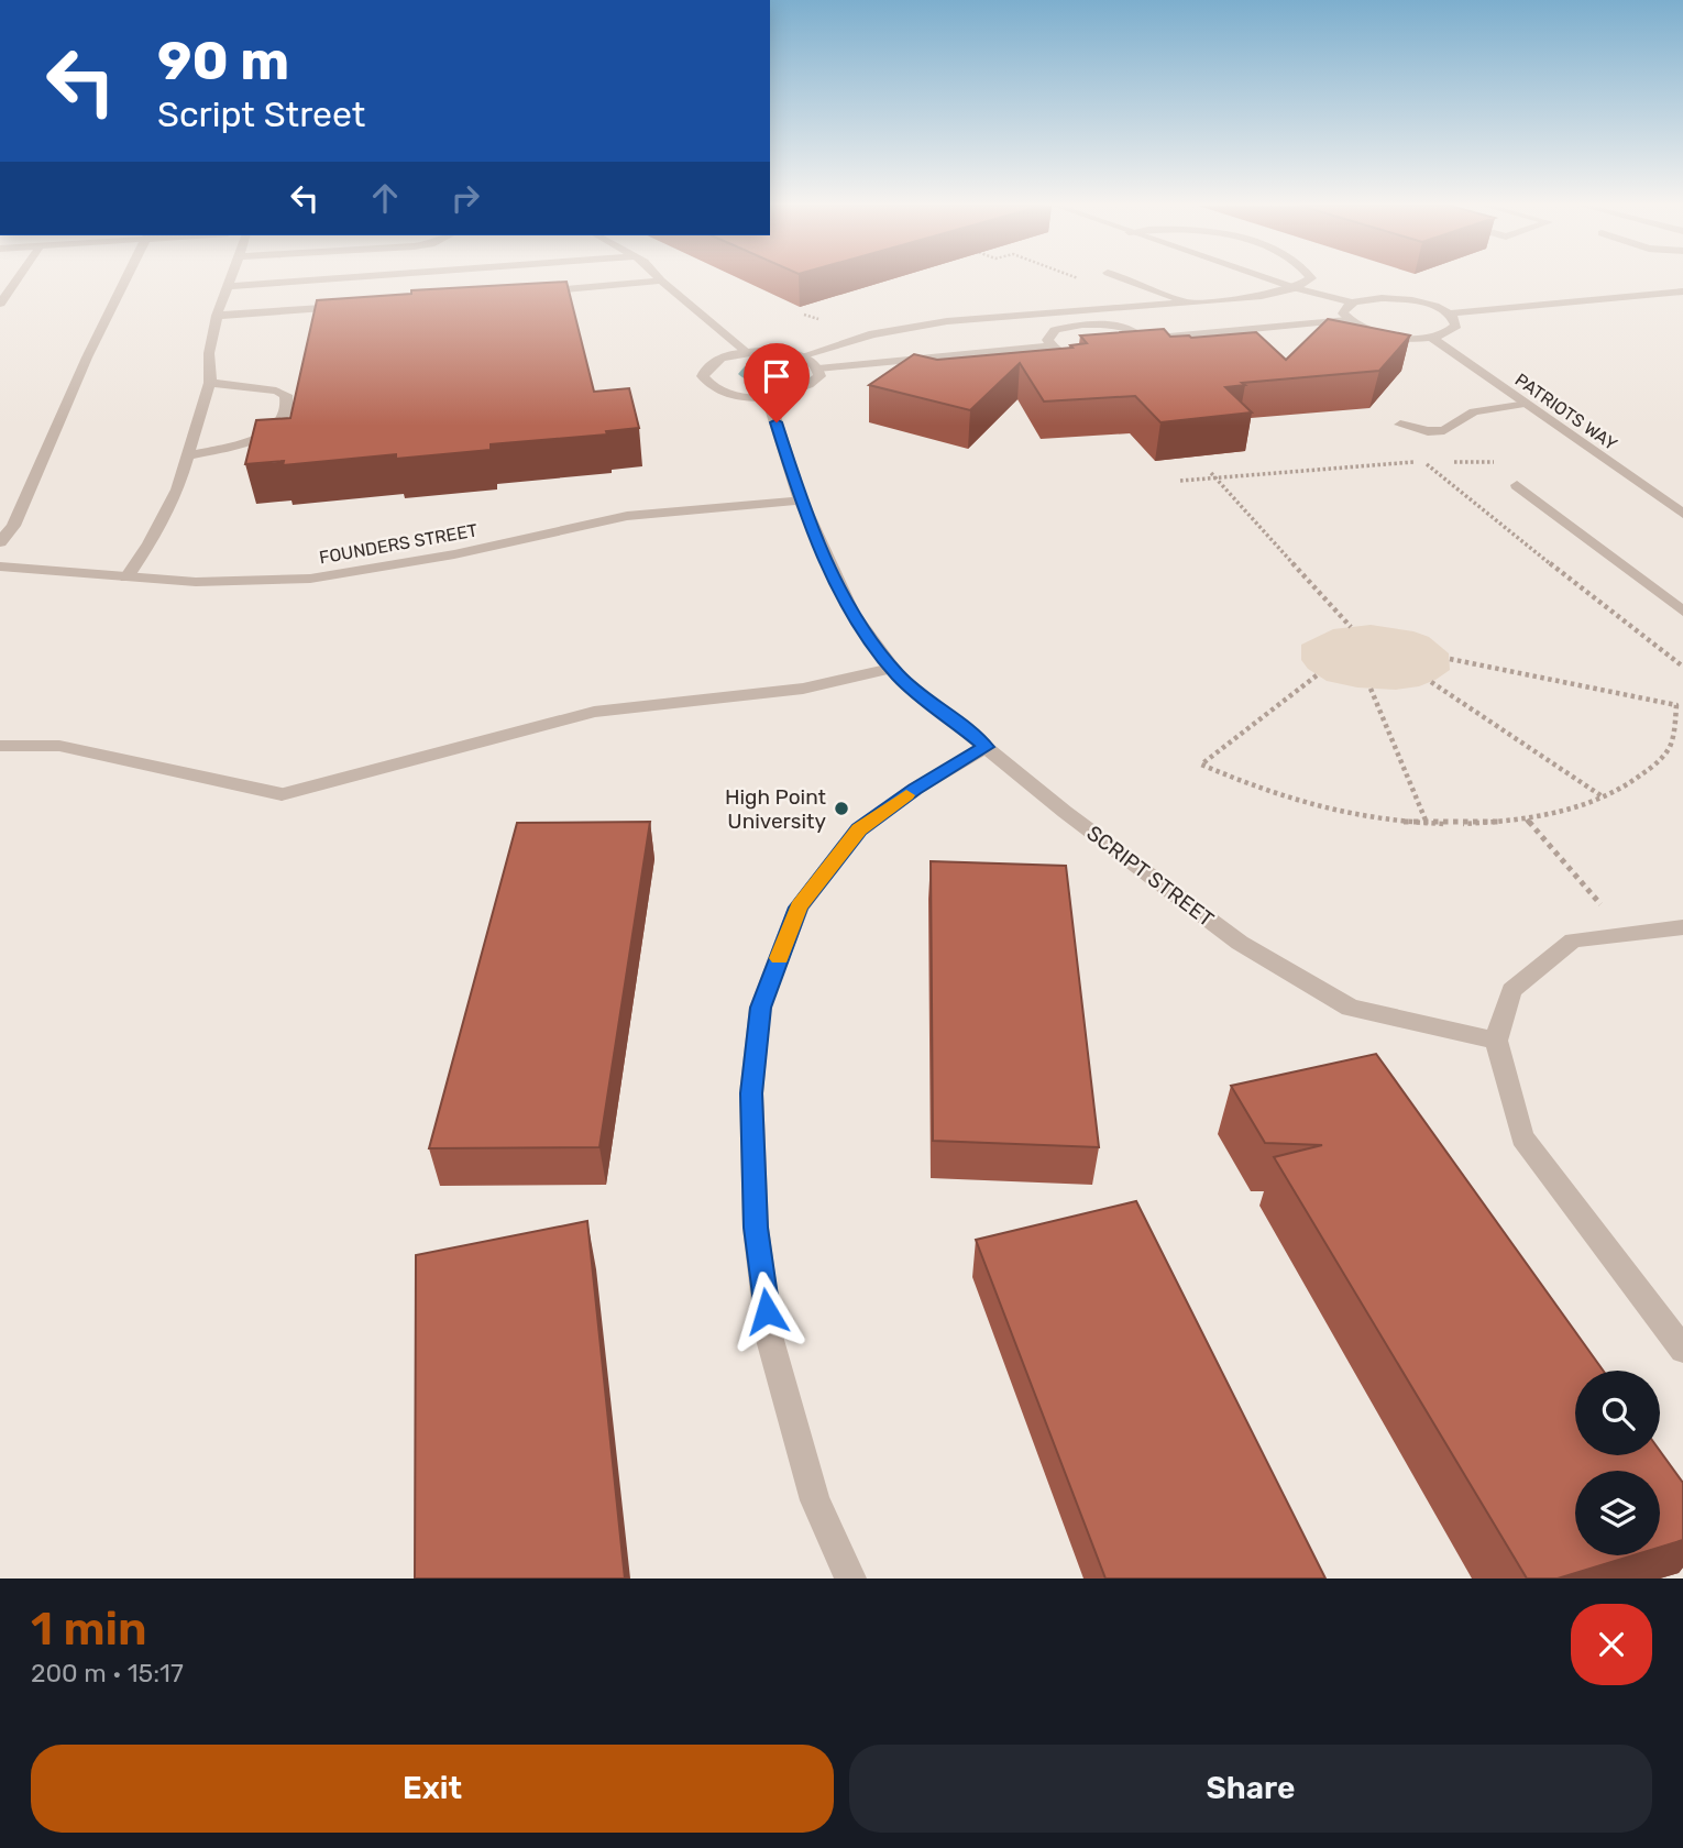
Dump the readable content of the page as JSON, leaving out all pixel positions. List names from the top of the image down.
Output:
{
  "streets": {
    "street": ["PATRIOTS WAY", "FOUNDERS STREET", "SCRIPT STREET"]
  },
  "crossings": [
    ["FOUNDERS STREET", "SCRIPT STREET"]
  ],
  "places": ["High Point University"],
  "page": {
    "turn": ["90 m", "Script Street"],
    "heading": ["1 min", "200 m · 15:17"],
    "buttons": ["Exit", "Share"]
  }
}
